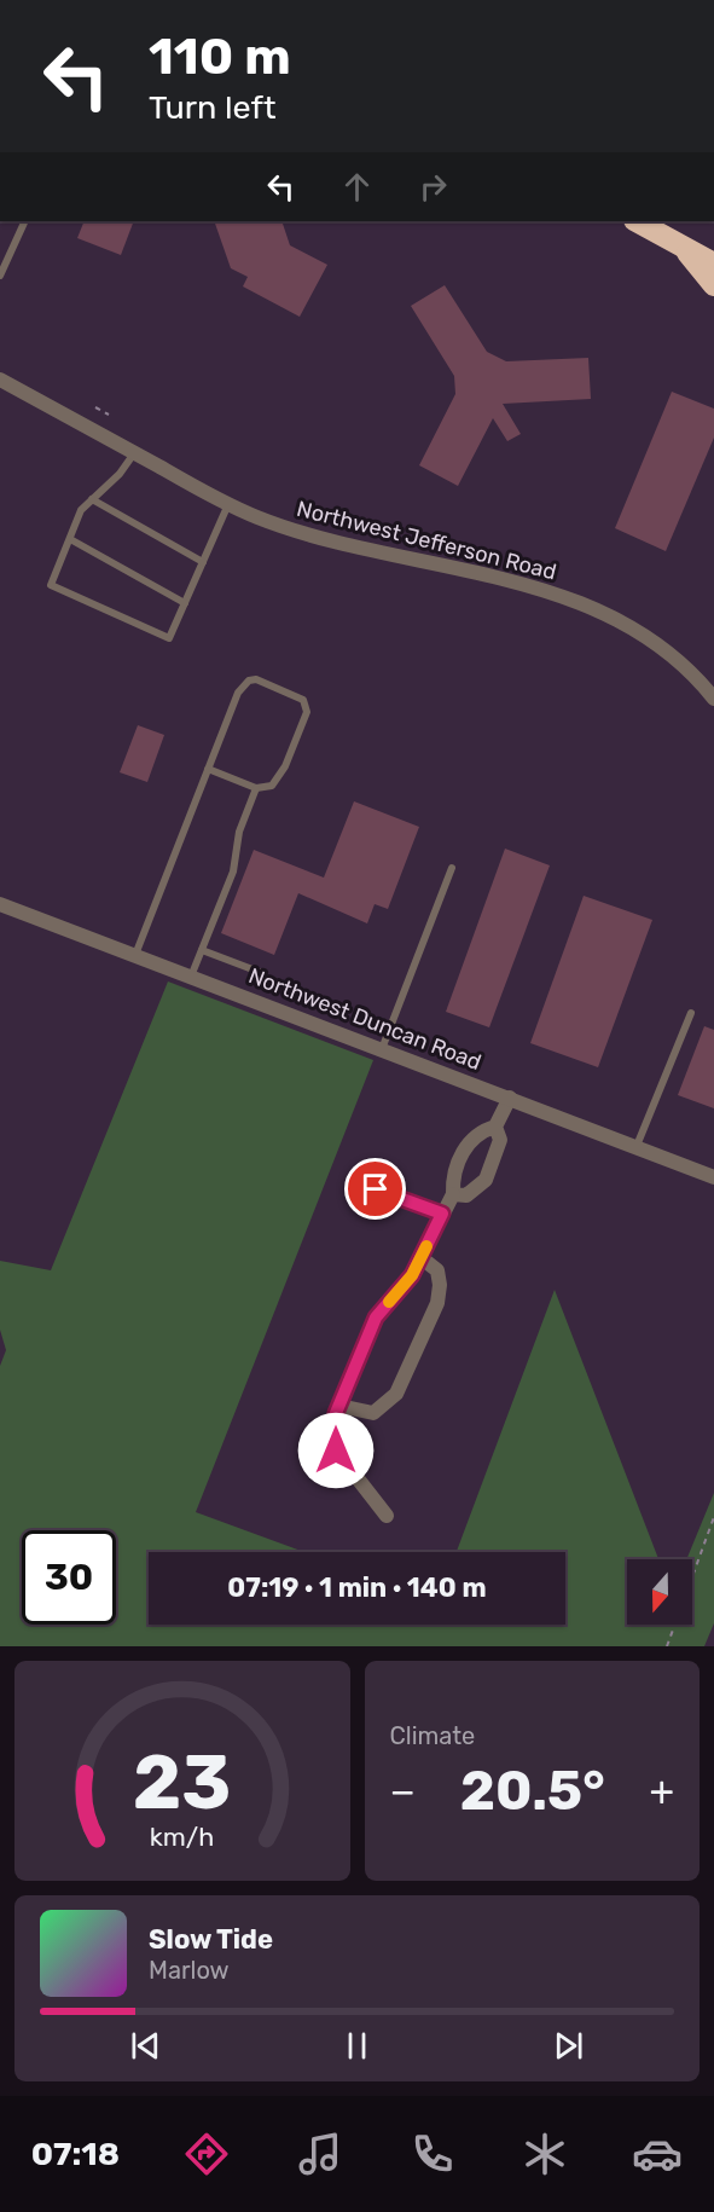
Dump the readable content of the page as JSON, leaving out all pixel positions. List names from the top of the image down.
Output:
{
  "streets": {
    "street": ["Northwest Jefferson Road", "Northwest Duncan Road"]
  },
  "north": "bottom",
  "page": {
    "turn": ["110 m", "Turn left"],
    "limit": "30",
    "trip": "07:19 · 1 min · 140 m",
    "tile": "Climate",
    "heat": ["−", "20.5°", "+"],
    "song": ["Slow Tide", "Marlow"],
    "tabs": "07:18",
    "gauge": ["23", "km/h"]
  }
}
